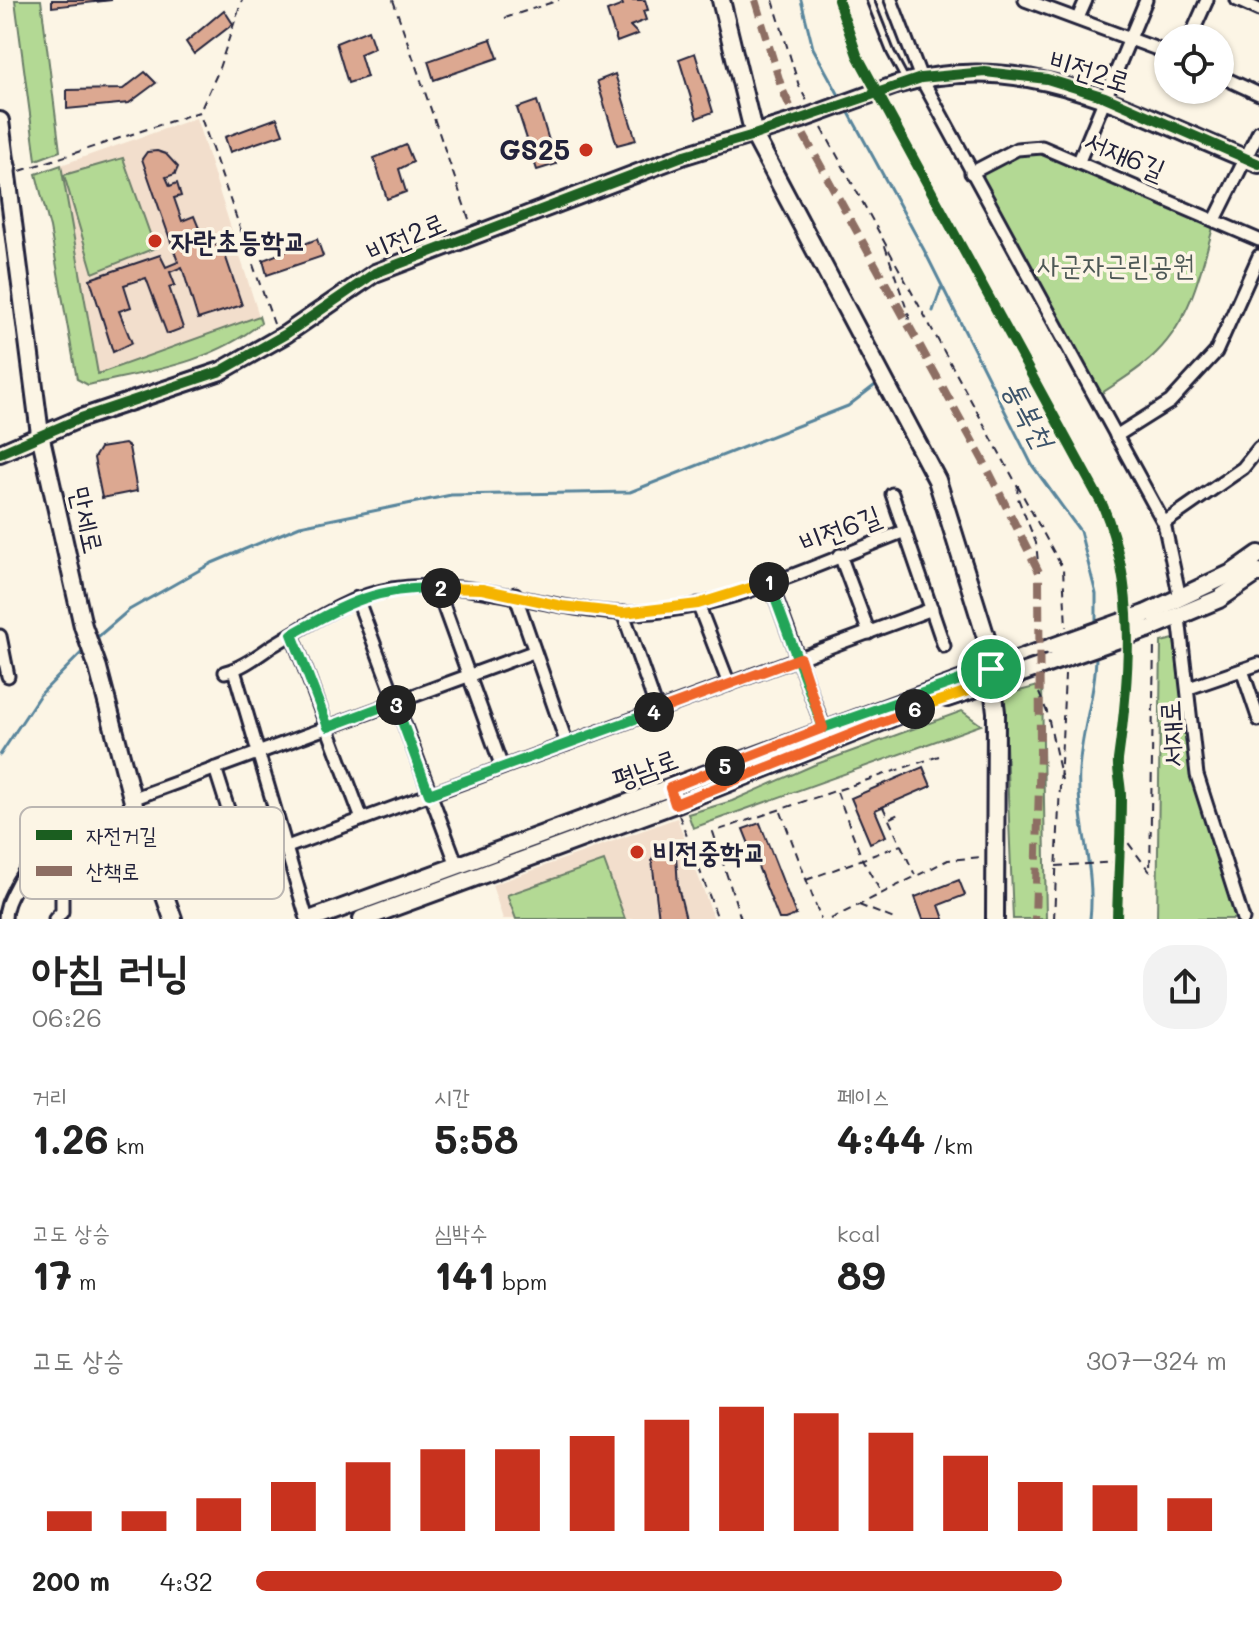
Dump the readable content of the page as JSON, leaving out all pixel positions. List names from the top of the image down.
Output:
{
  "streets": {
    "street": [
      "비전2로",
      "서재6길",
      "만세로",
      "비전6길",
      "서재로",
      "평남로"
    ]
  },
  "crossings": [
    ["비전2로", "만세로"],
    ["비전6길", "평남로"]
  ],
  "water": ["통복천"],
  "parks": ["사군자근린공원"],
  "places": ["GS25", "자란초등학교", "비전중학교"],
  "legend": ["자전거길", "산책로"],
  "page": {
    "pins": [
      "1",
      "2",
      "3",
      "6",
      "4",
      "5"
    ],
    "heading": ["아침 러닝", "06:26"],
    "stats": [
      ["거리", "1.26 km"],
      ["시간", "5:58"],
      ["페이스", "4:44 /km"],
      ["고도 상승", "17 m"],
      ["심박수", "141 bpm"],
      ["kcal", "89"]
    ],
    "chart": ["고도 상승", "307–324 m"],
    "list": [
      {
        "name": "200 m",
        "note": "4:32"
      }
    ]
  }
}
